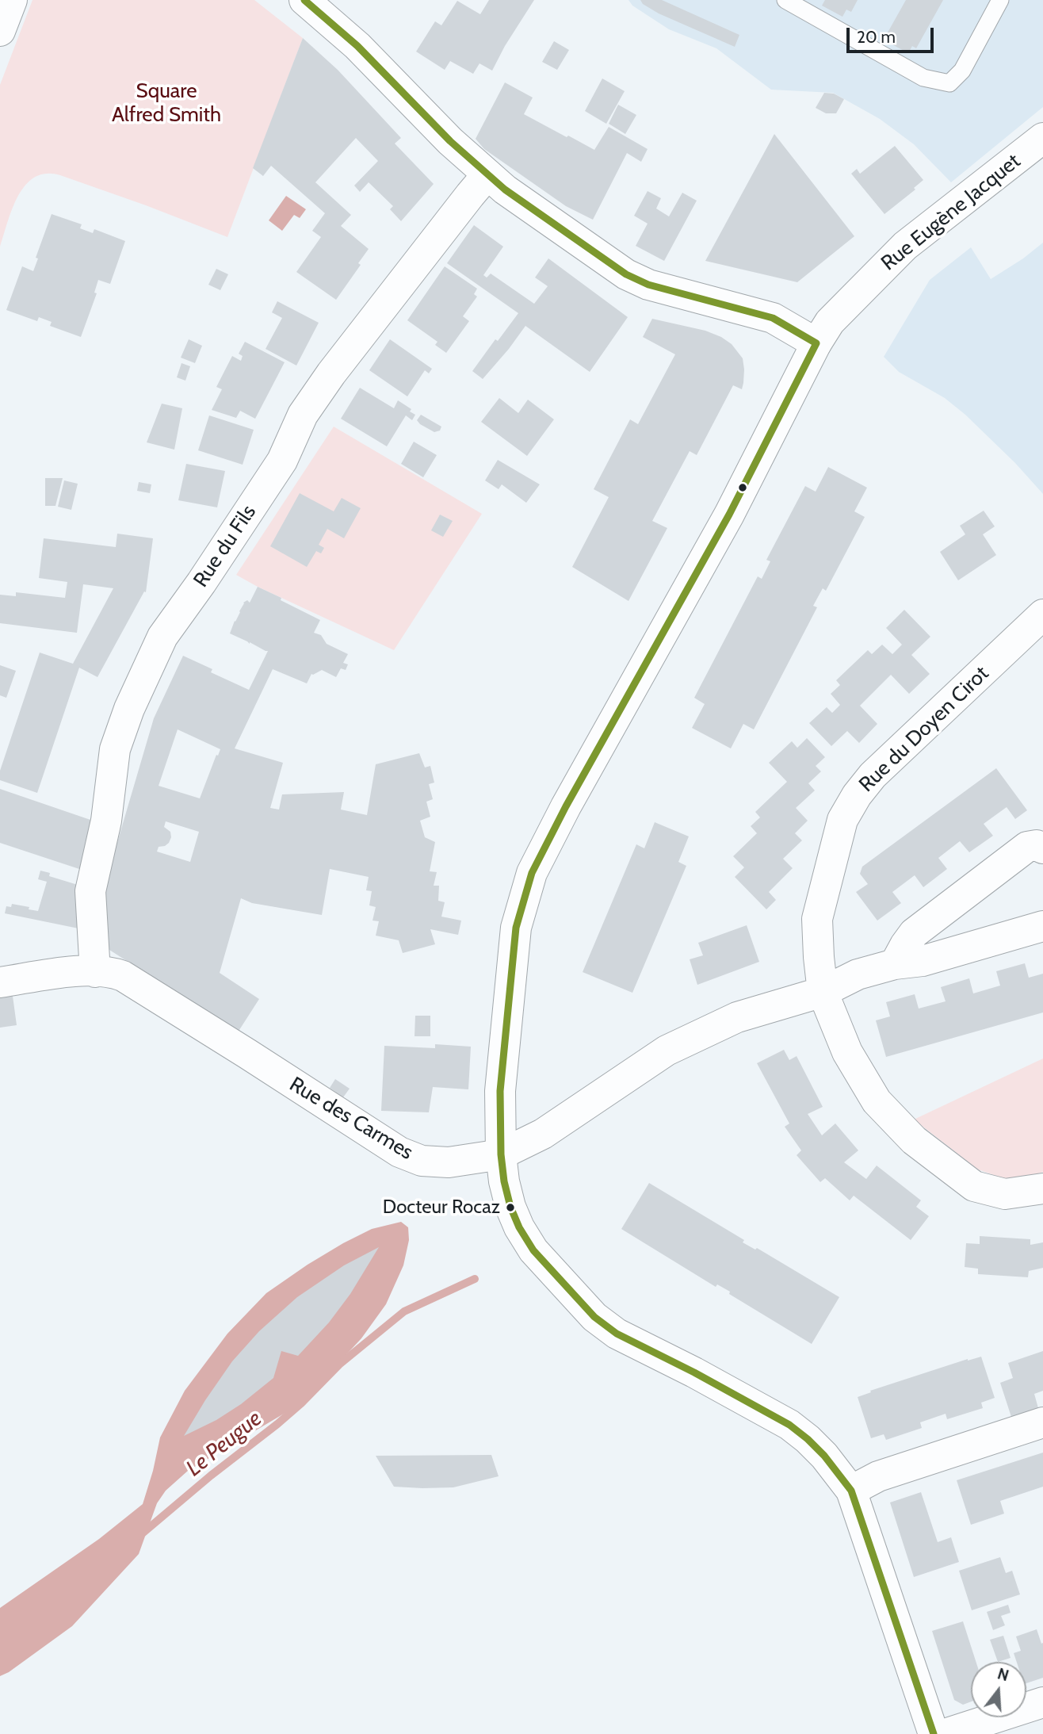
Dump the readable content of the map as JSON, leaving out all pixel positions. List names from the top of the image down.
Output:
{
  "streets": {
    "street": [
      "Rue Eugène Jacquet",
      "Rue du Fils",
      "Rue du Doyen Cirot",
      "Rue des Carmes"
    ]
  },
  "crossings": [
    ["Rue Eugène Jacquet", "Rue des Carmes"],
    ["Rue du Fils", "Rue des Carmes"],
    ["Rue du Doyen Cirot", "Rue des Carmes"]
  ],
  "water": ["Le Peugue"],
  "parks": ["Square Alfred Smith"],
  "places": ["Docteur Rocaz"],
  "scale_bar": "20 m",
  "north": "top"
}
